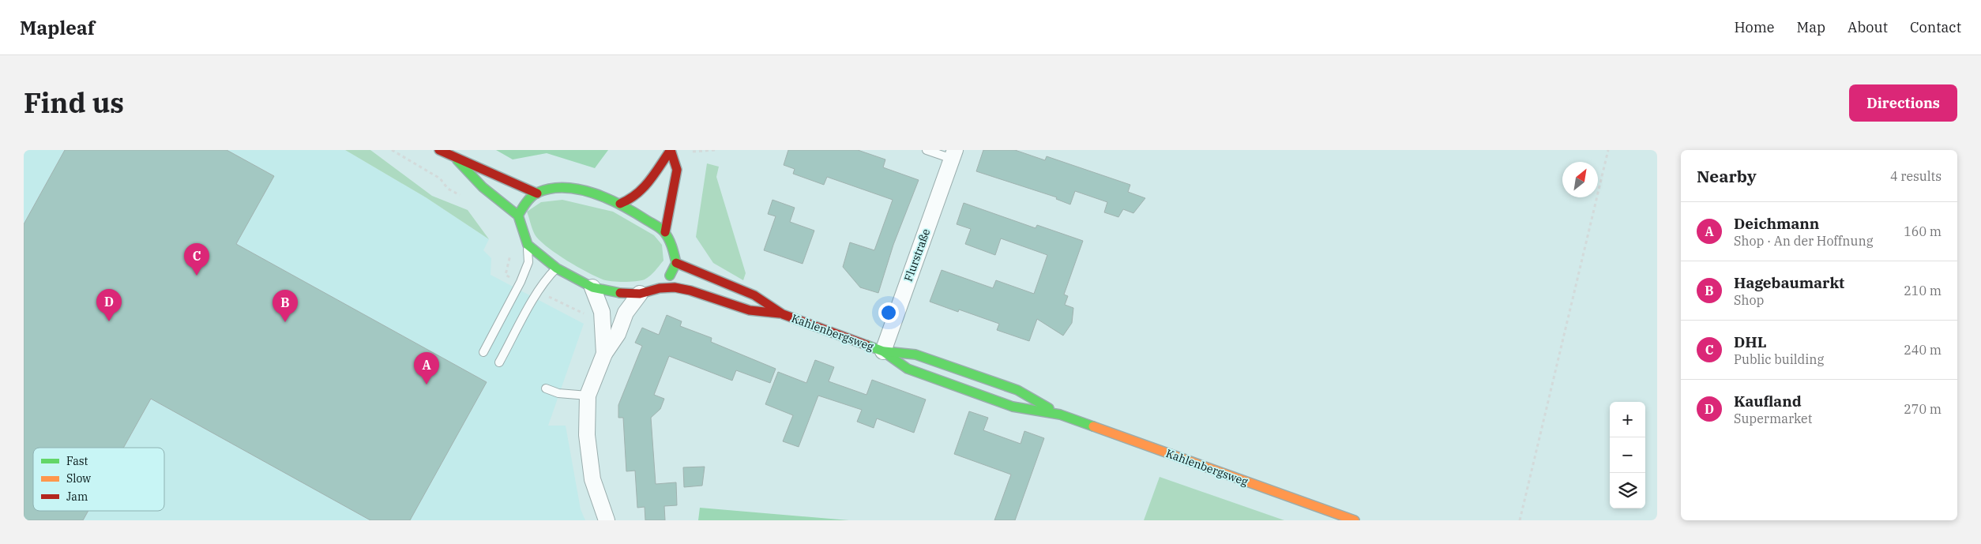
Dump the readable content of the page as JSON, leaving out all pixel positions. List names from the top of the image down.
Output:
{
  "streets": {
    "street": ["Flurstraße", "Kahlenbergsweg"]
  },
  "crossings": [
    ["Flurstraße", "Kahlenbergsweg"]
  ],
  "legend": ["Fast", "Slow", "Jam"],
  "north": "top right",
  "page": {
    "header": "Mapleaf",
    "nav": [
      "Home",
      "Map",
      "About",
      "Contact"
    ],
    "title": "Find us",
    "buttons": "Directions",
    "heading": ["Nearby", "4 results"],
    "list": [
      {
        "mark": "A",
        "name": "Deichmann",
        "note": "Shop · An der Hoffnung",
        "value": "160 m"
      },
      {
        "mark": "B",
        "name": "Hagebaumarkt",
        "note": "Shop",
        "value": "210 m"
      },
      {
        "mark": "C",
        "name": "DHL",
        "note": "Public building",
        "value": "240 m"
      },
      {
        "mark": "D",
        "name": "Kaufland",
        "note": "Supermarket",
        "value": "270 m"
      }
    ],
    "pins": [
      "C",
      "D",
      "B",
      "A"
    ],
    "map_buttons": ["+", "−"]
  }
}
